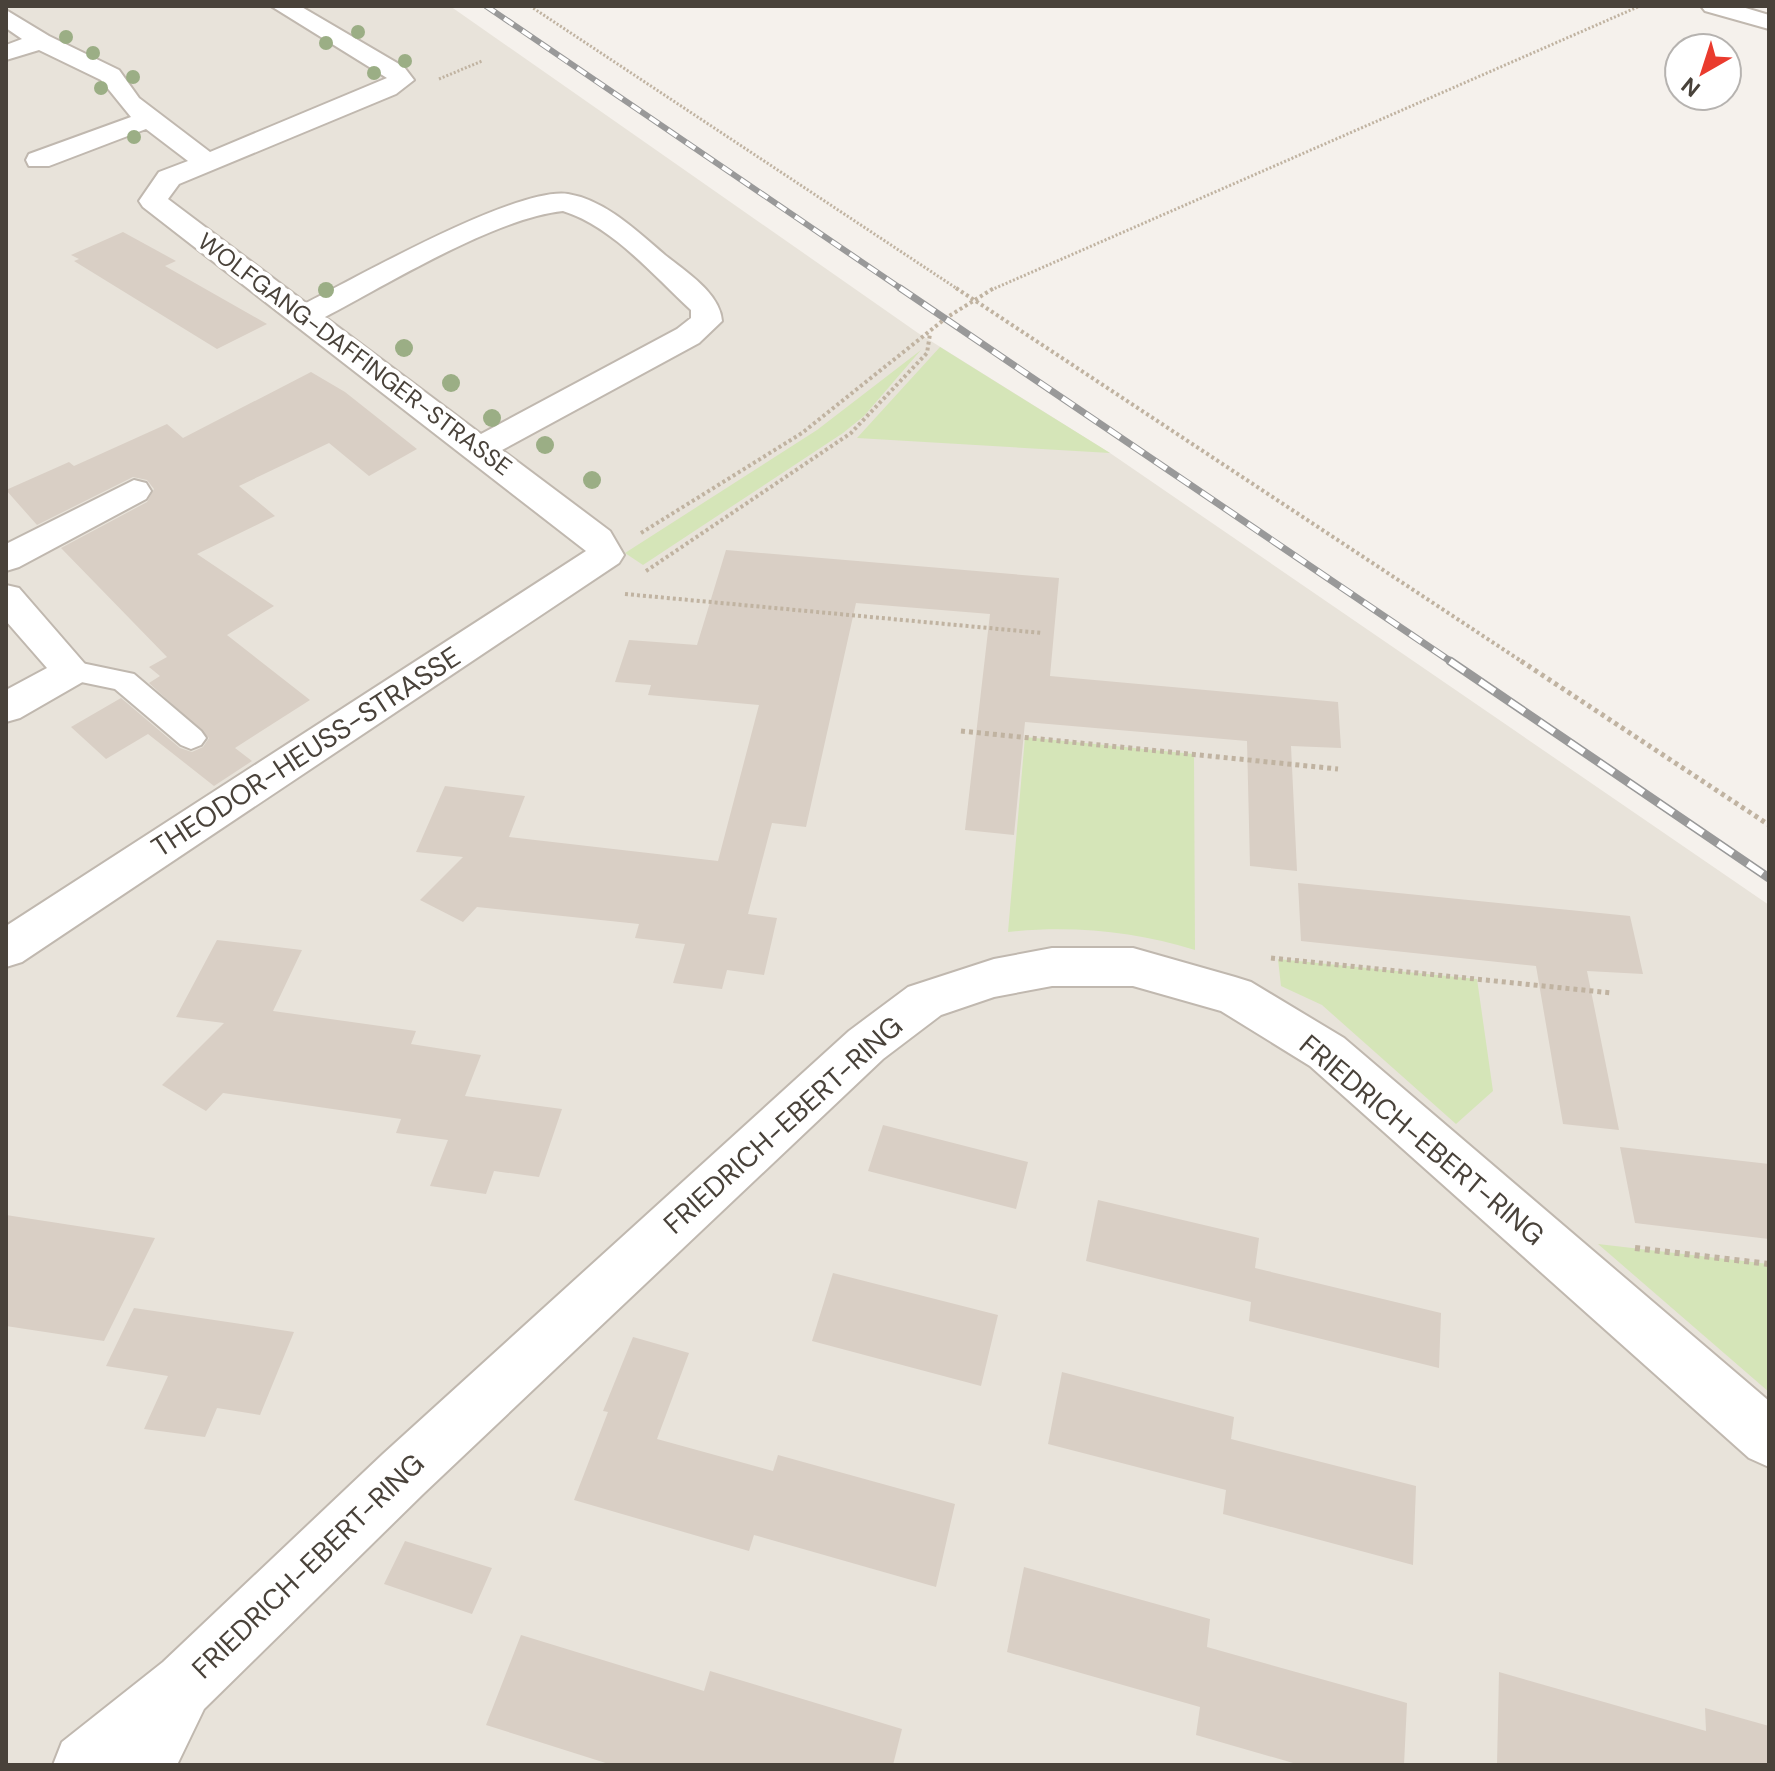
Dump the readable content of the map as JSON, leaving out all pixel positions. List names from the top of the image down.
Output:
{
  "streets": {
    "street": ["WOLFGANG-DAFFINGER-STRASSE", "THEODOR-HEUSS-STRASSE", "FRIEDRICH-EBERT-RING"]
  },
  "crossings": [
    ["WOLFGANG-DAFFINGER-STRASSE", "THEODOR-HEUSS-STRASSE"]
  ],
  "north": "bottom left"
}
